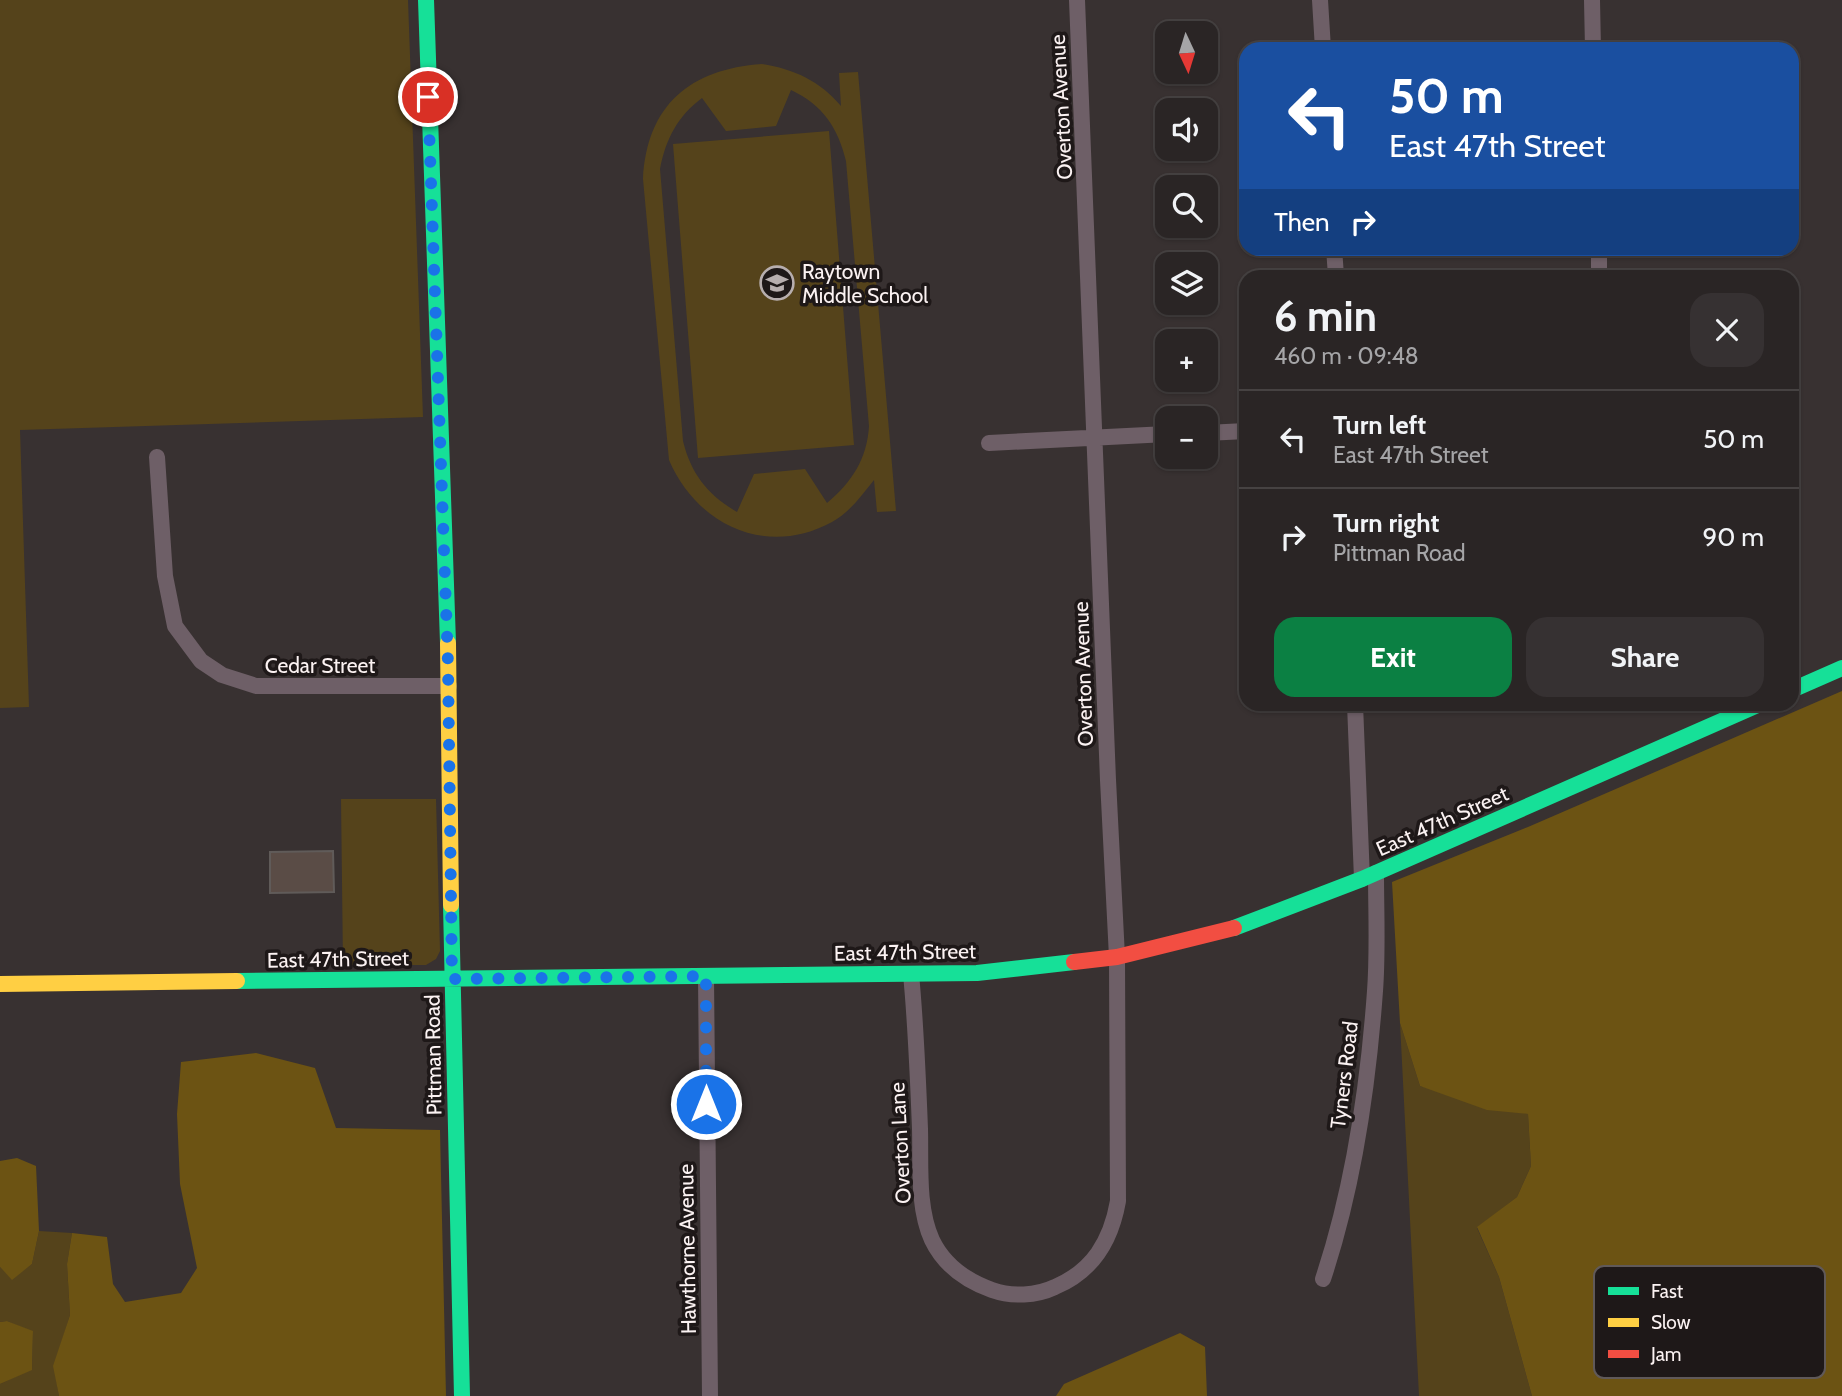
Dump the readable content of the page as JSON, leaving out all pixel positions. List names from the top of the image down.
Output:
{
  "streets": {
    "main road": ["East 47th Street", "Pittman Road"],
    "street": [
      "Overton Avenue",
      "Cedar Street",
      "Tyners Road",
      "Overton Lane",
      "Hawthorne Avenue"
    ]
  },
  "crossings": [
    ["Overton Avenue", "East 47th Street"],
    ["Overton Avenue", "Overton Lane"],
    ["Cedar Street", "Pittman Road"],
    ["East 47th Street", "Pittman Road"],
    ["East 47th Street", "Tyners Road"],
    ["East 47th Street", "Overton Lane"],
    ["East 47th Street", "Hawthorne Avenue"]
  ],
  "places": {
    "school or university": ["Raytown Middle School"]
  },
  "legend": ["Fast", "Slow", "Jam"],
  "north": "bottom",
  "page": {
    "map_buttons": ["+", "−"],
    "turn": ["50 m", "East 47th Street"],
    "then": "Then",
    "heading": ["6 min", "460 m · 09:48"],
    "list": [
      {
        "name": "Turn left",
        "note": "East 47th Street",
        "value": "50 m"
      },
      {
        "name": "Turn right",
        "note": "Pittman Road",
        "value": "90 m"
      }
    ],
    "buttons": ["Exit", "Share"]
  }
}
